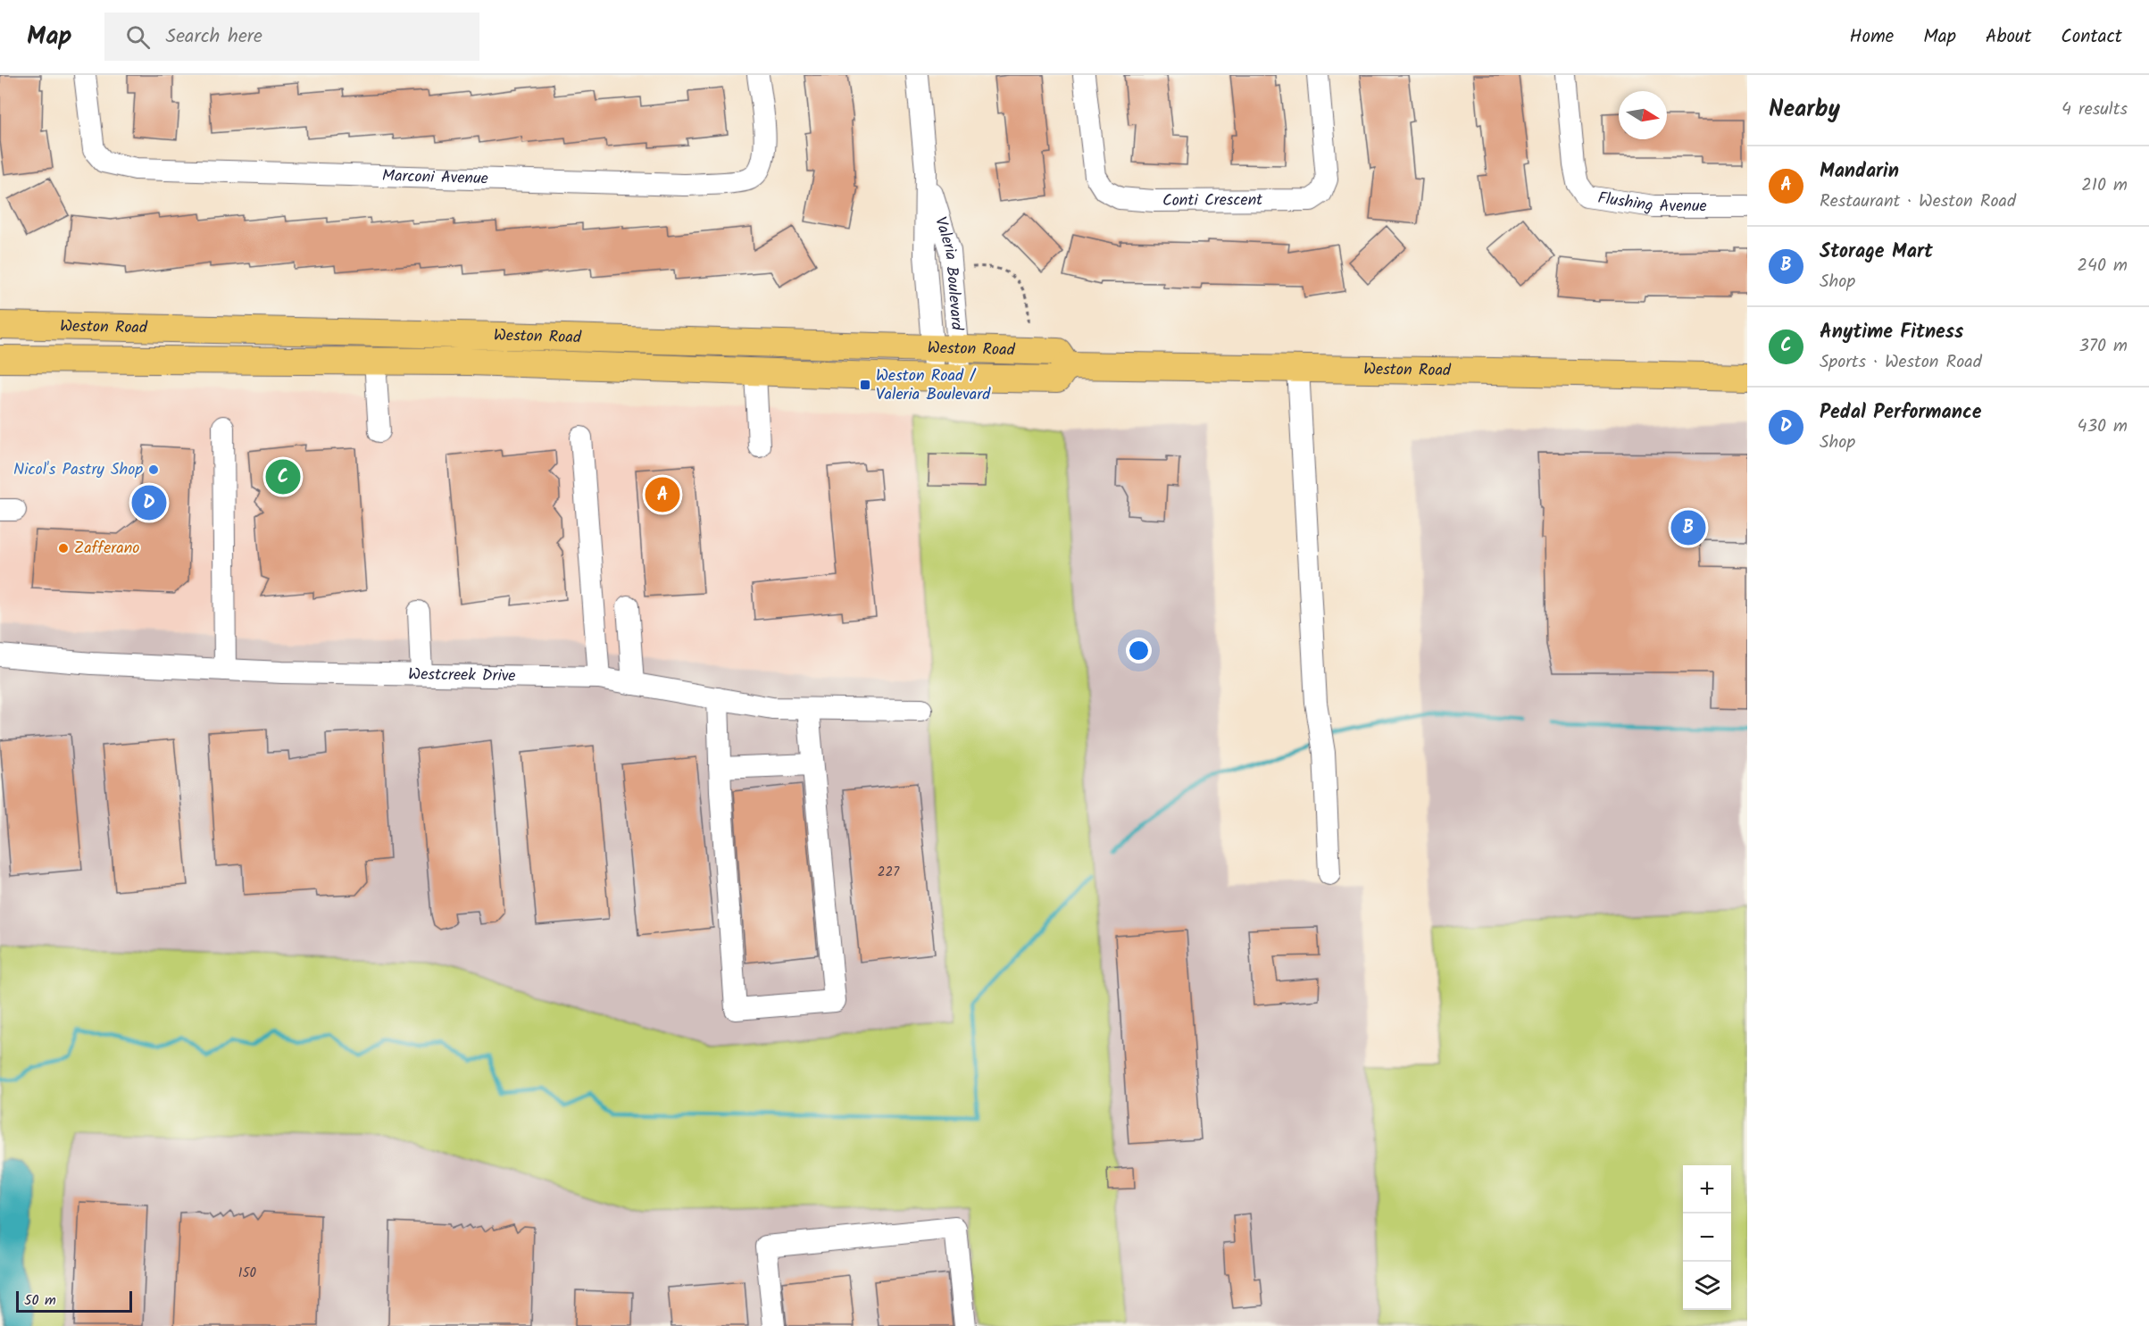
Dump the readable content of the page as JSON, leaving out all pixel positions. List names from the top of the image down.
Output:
{
  "streets": {
    "main road": ["Weston Road"],
    "street": [
      "Marconi Avenue",
      "Conti Crescent",
      "Flushing Avenue",
      "Valeria Boulevard",
      "Westcreek Drive"
    ]
  },
  "crossings": [
    ["Valeria Boulevard", "Weston Road"]
  ],
  "places": {
    "transit": ["Weston Road / Valeria Boulevard"],
    "other": ["Nicol's Pastry Shop", "Zafferano"]
  },
  "house_numbers": ["227", "150"],
  "scale_bar": "50 m",
  "north": "right",
  "page": {
    "header": "Map",
    "search": "Search here",
    "nav": [
      "Home",
      "Map",
      "About",
      "Contact"
    ],
    "heading": ["Nearby", "4 results"],
    "list": [
      {
        "mark": "A",
        "name": "Mandarin",
        "note": "Restaurant · Weston Road",
        "value": "210 m"
      },
      {
        "mark": "B",
        "name": "Storage Mart",
        "note": "Shop",
        "value": "240 m"
      },
      {
        "mark": "C",
        "name": "Anytime Fitness",
        "note": "Sports · Weston Road",
        "value": "370 m"
      },
      {
        "mark": "D",
        "name": "Pedal Performance",
        "note": "Shop",
        "value": "430 m"
      }
    ],
    "pins": [
      "C",
      "A",
      "D",
      "B"
    ],
    "map_buttons": ["+", "−"],
    "scale": "50 m"
  }
}
